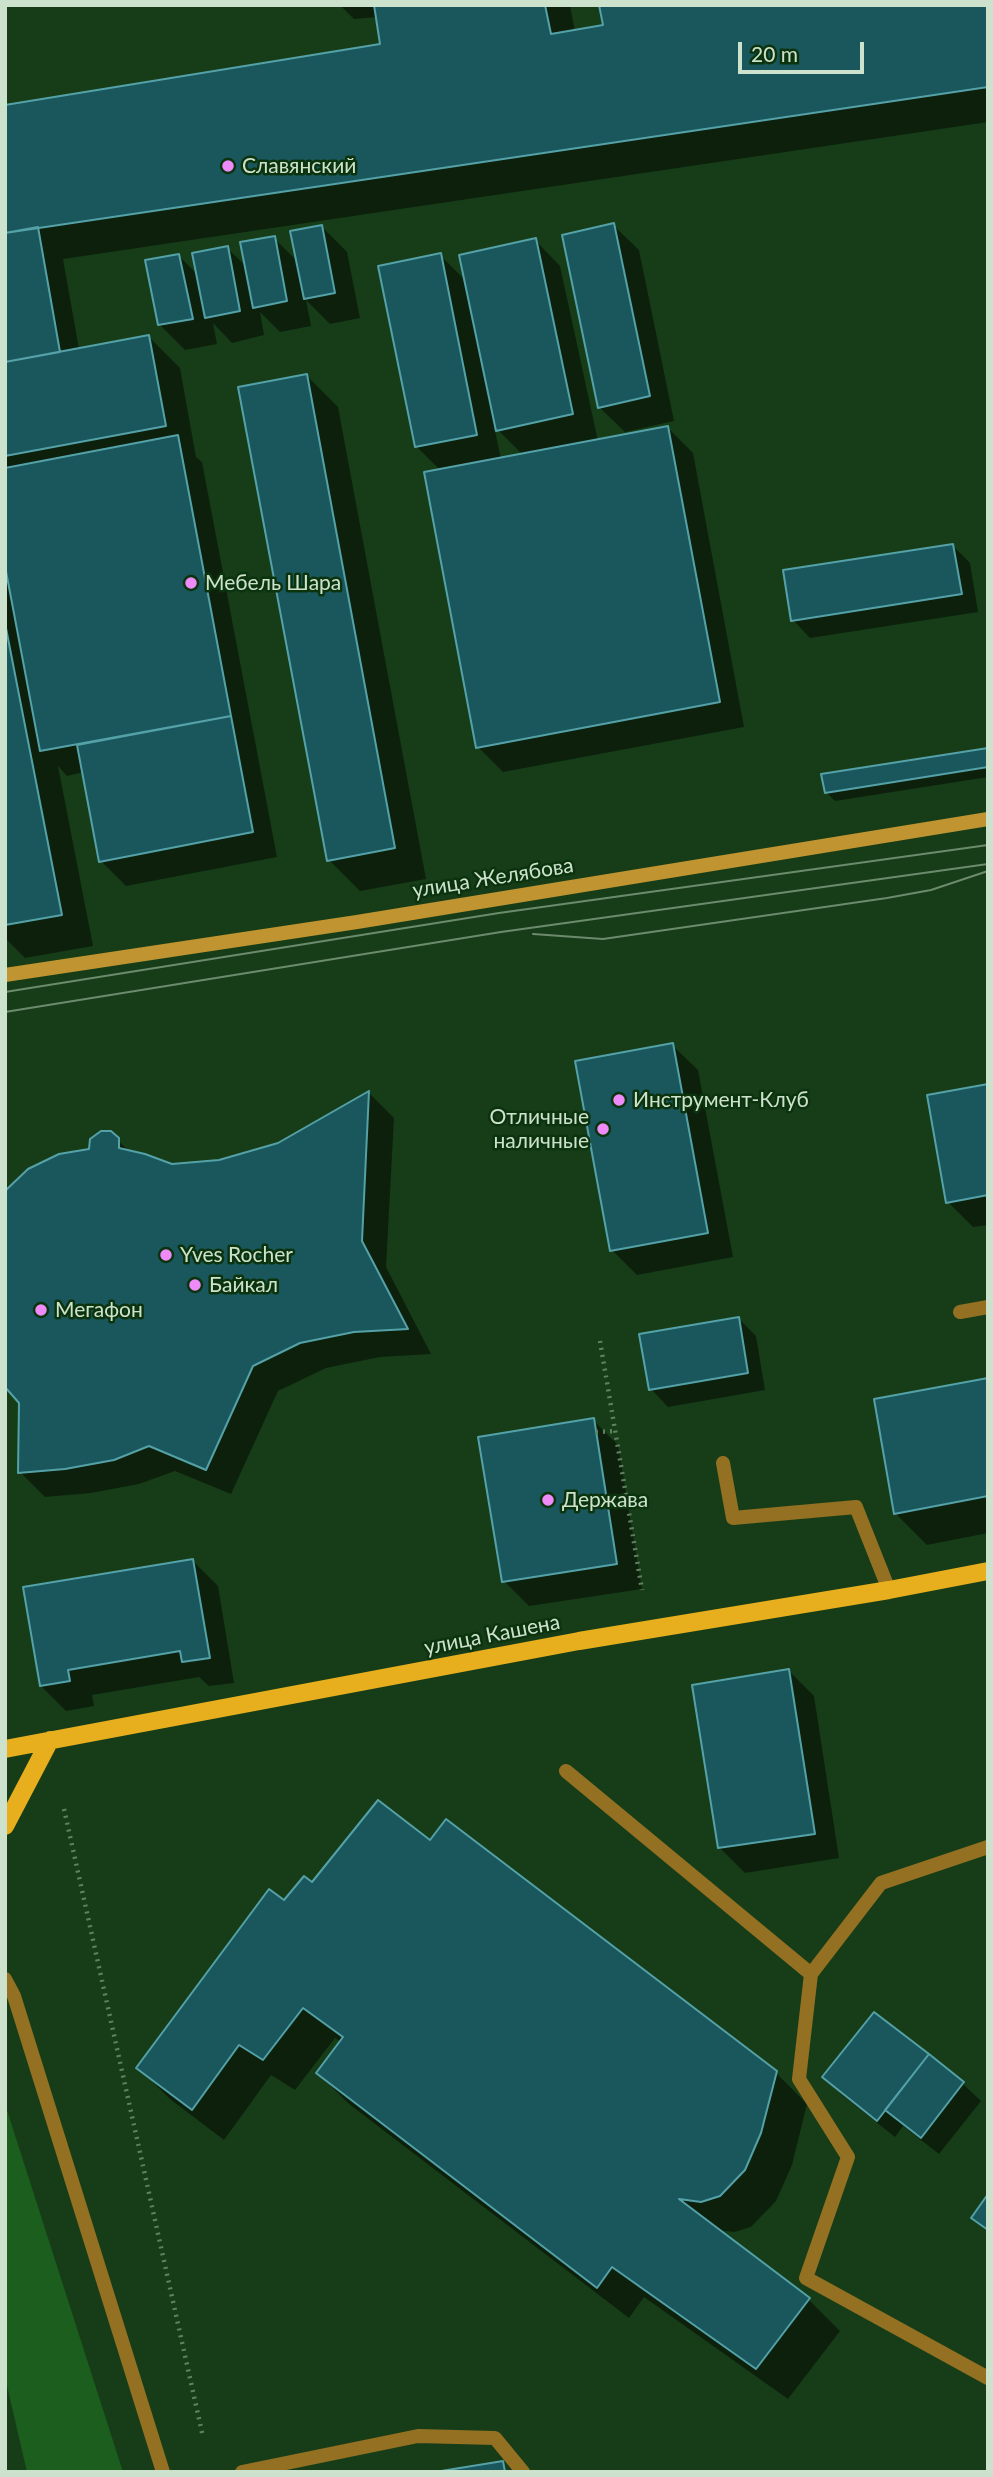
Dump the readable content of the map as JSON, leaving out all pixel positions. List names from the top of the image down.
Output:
{
  "streets": {
    "main road": ["улица Кашена"],
    "street": ["улица Желябова"]
  },
  "places": [
    "Славянский",
    "Мебель Шара",
    "Инструмент-Клуб",
    "Отличные наличные",
    "Yves Rocher",
    "Байкал",
    "Мегафон",
    "Держава"
  ],
  "scale_bar": "20 m"
}
